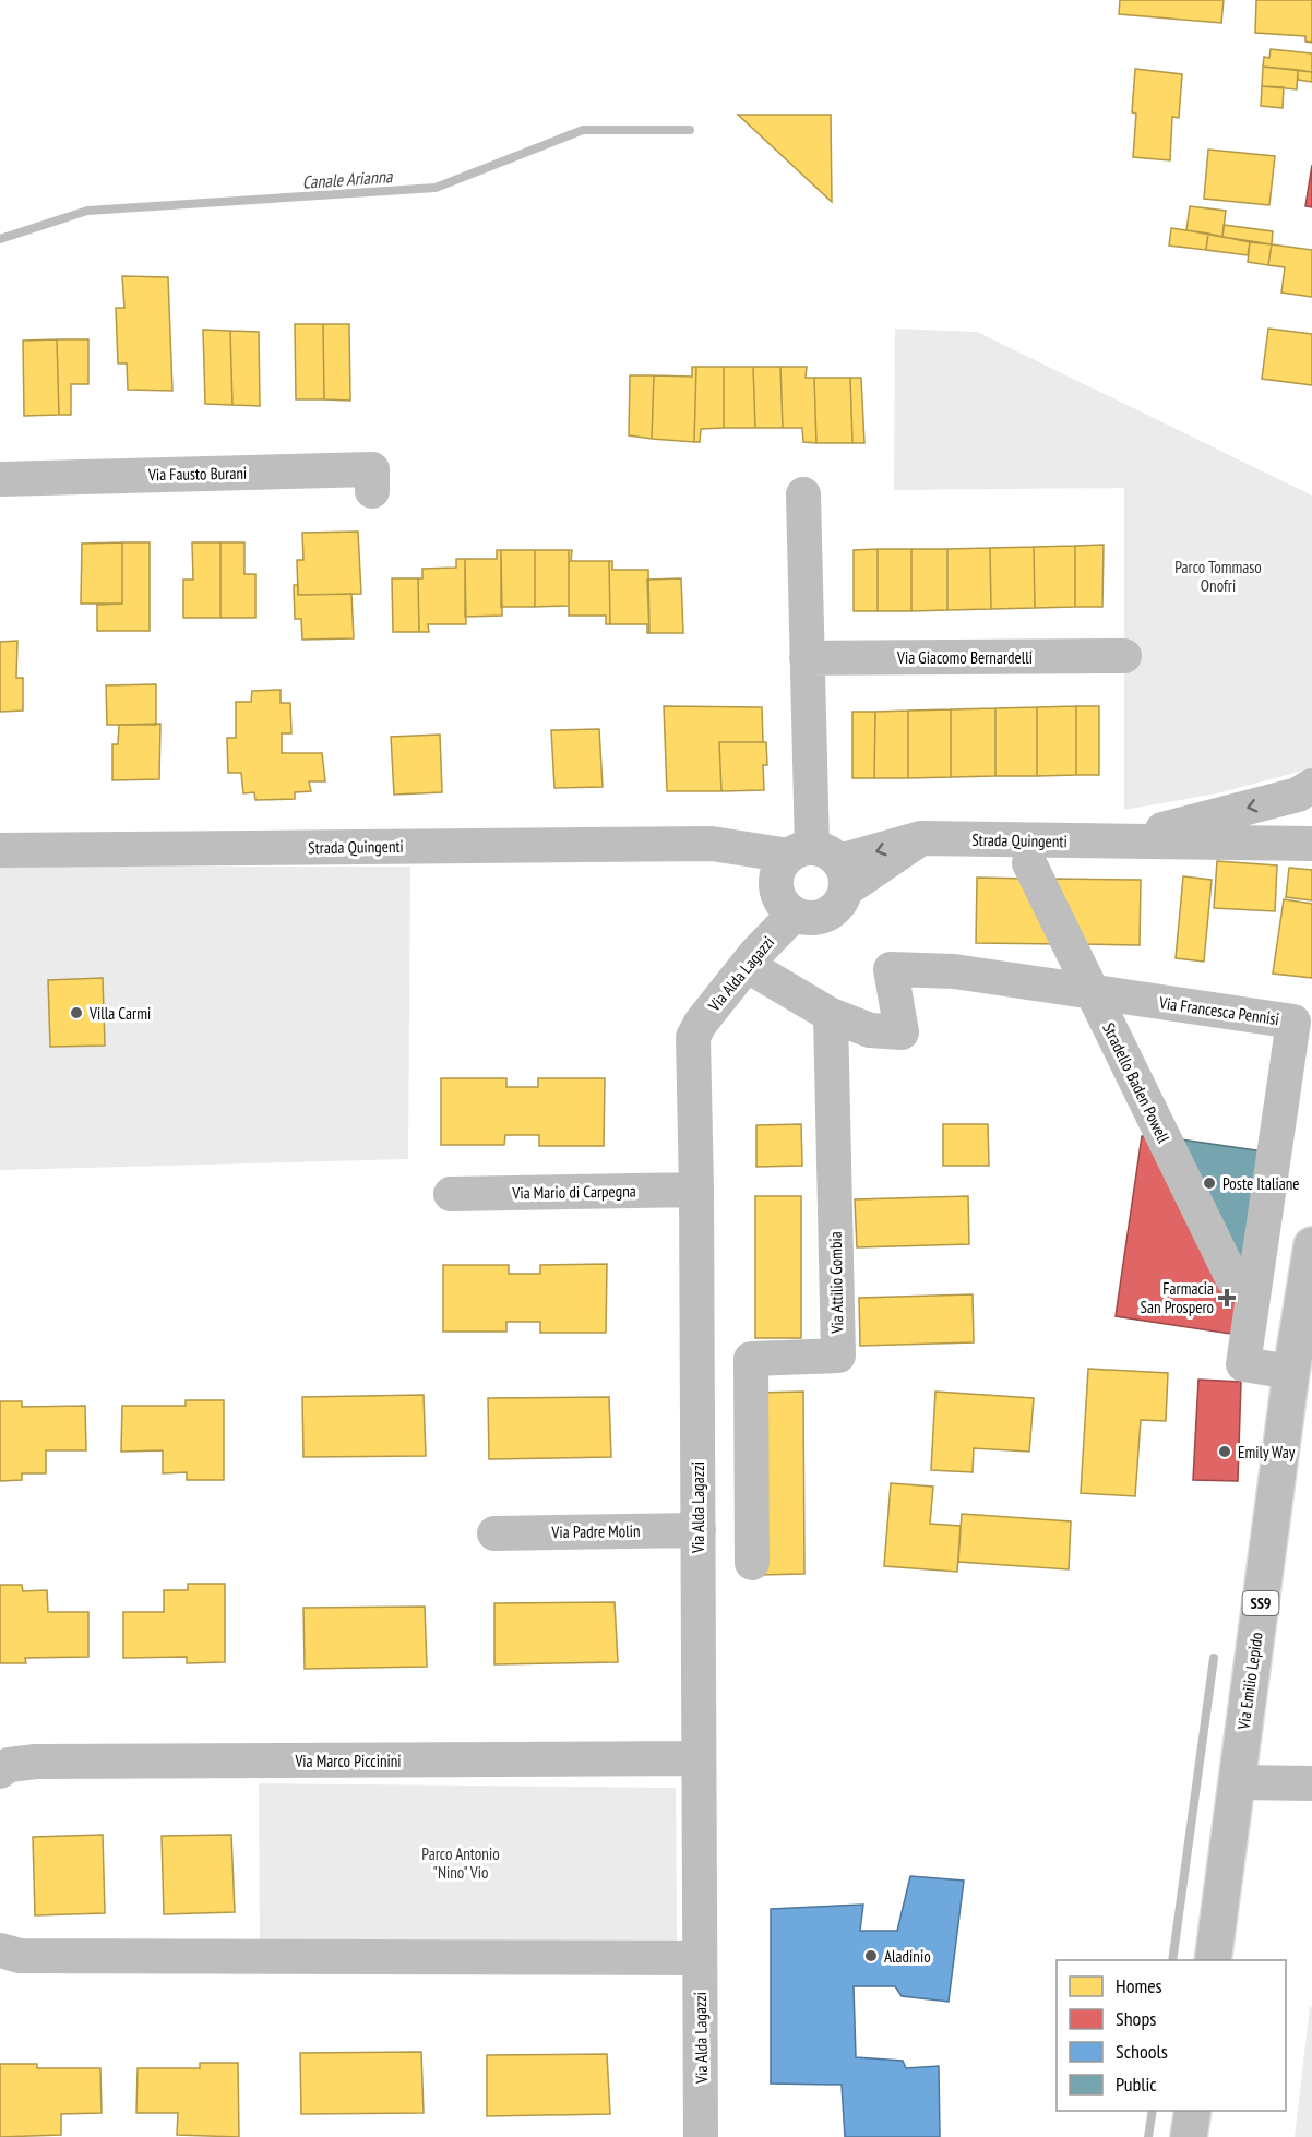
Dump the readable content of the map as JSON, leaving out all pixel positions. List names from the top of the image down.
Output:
{
  "streets": {
    "main road": ["SS9", "Via Emilio Lepido"],
    "street": [
      "Via Fausto Burani",
      "Via Giacomo Bernardelli",
      "Strada Quingenti",
      "Via Alda Lagazzi",
      "Via Francesca Pennisi",
      "Stradello Baden Powell",
      "Via Mario di Carpegna",
      "Via Attilio Gombia",
      "Via Padre Molin",
      "Via Marco Piccinini"
    ]
  },
  "crossings": [
    ["Strada Quingenti", "Via Alda Lagazzi"],
    ["Via Alda Lagazzi", "Via Mario di Carpegna"],
    ["Via Alda Lagazzi", "Via Padre Molin"],
    ["Via Alda Lagazzi", "Via Marco Piccinini"],
    ["Via Francesca Pennisi", "Stradello Baden Powell"],
    ["Via Francesca Pennisi", "Via Attilio Gombia"],
    ["Via Francesca Pennisi", "Via Emilio Lepido"]
  ],
  "water": ["Canale Arianna"],
  "parks": ["Parco Tommaso Onofri", "Parco Antonio \"Nino\" Vio"],
  "places": {
    "other": [
      "Villa Carmi",
      "Poste Italiane",
      "Emily Way",
      "Aladinio"
    ],
    "health": ["Farmacia San Prospero"]
  },
  "legend": [
    "Homes",
    "Shops",
    "Schools",
    "Public"
  ]
}
